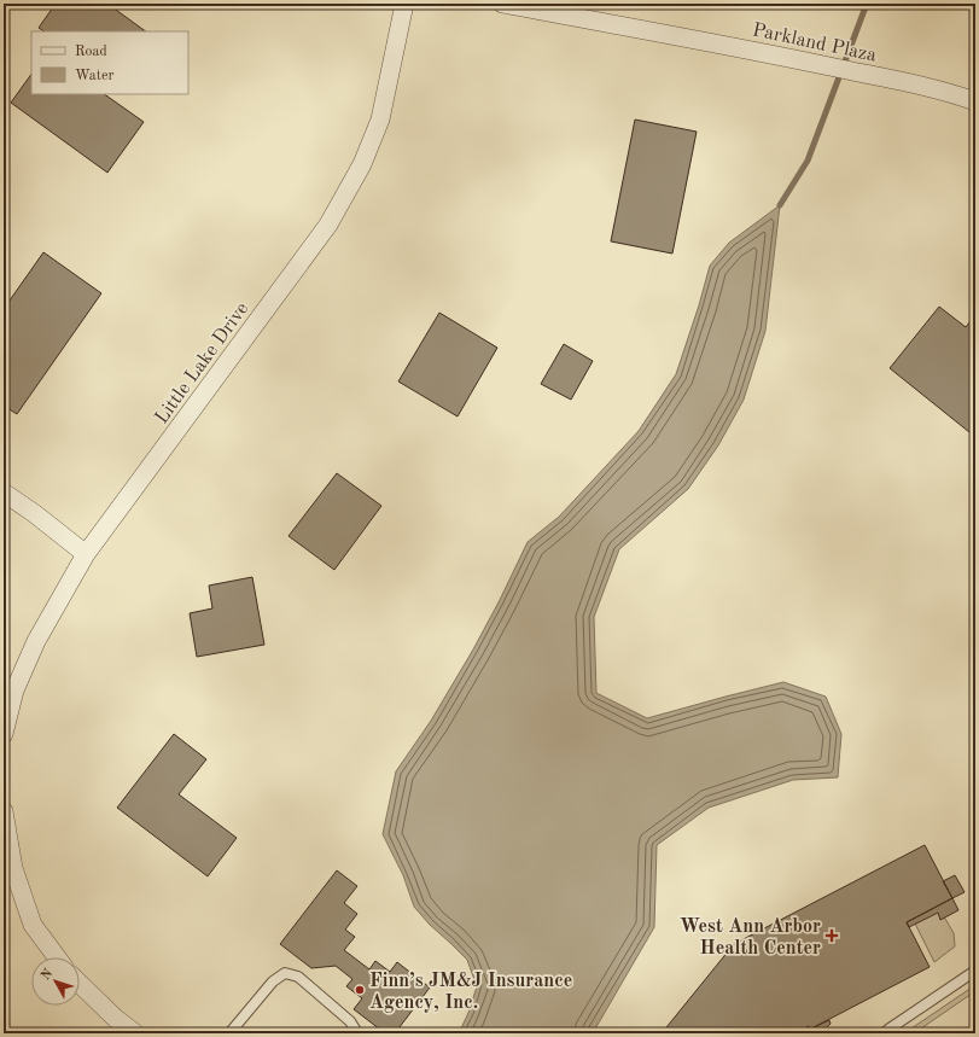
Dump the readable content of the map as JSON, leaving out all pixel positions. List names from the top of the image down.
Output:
{
  "streets": {
    "street": ["Parkland Plaza", "Little Lake Drive"]
  },
  "places": {
    "health": ["West Ann Arbor Health Center"],
    "other": ["Finn’s JM&J Insurance Agency, Inc."]
  },
  "legend": ["Road", "Water"],
  "north": "top left"
}
